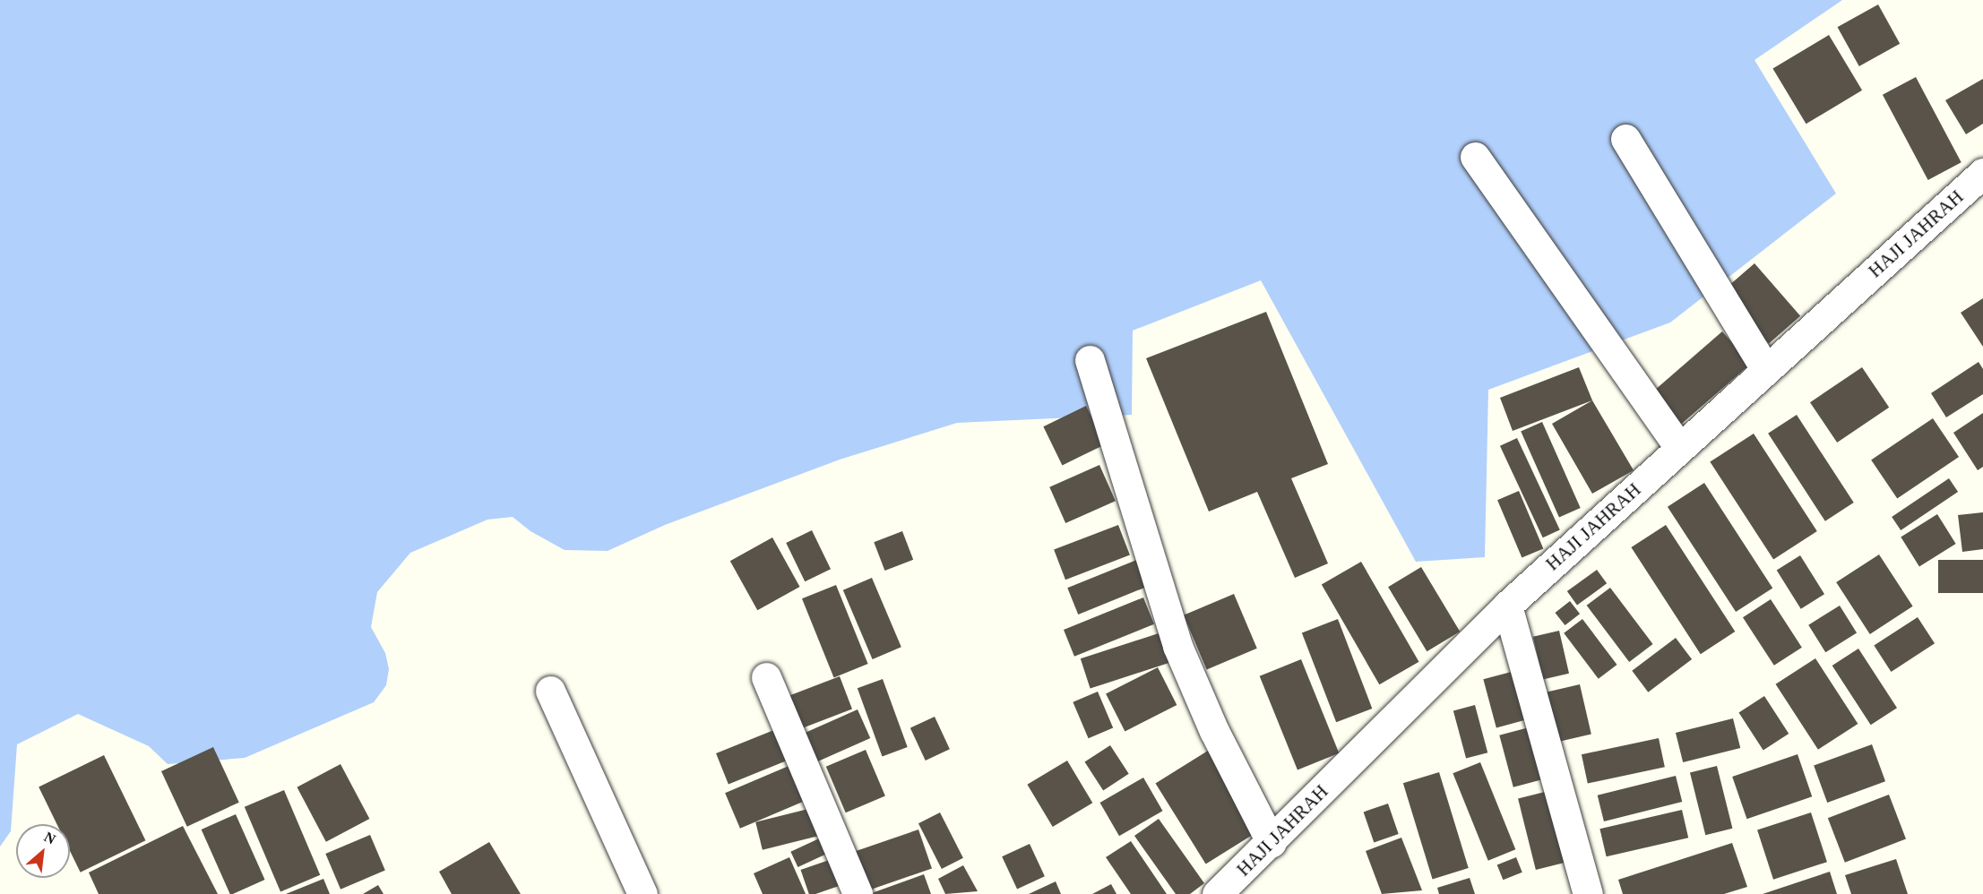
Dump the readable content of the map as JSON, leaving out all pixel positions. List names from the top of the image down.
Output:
{
  "streets": {
    "street": ["HAJI JAHRAH"]
  },
  "north": "top right"
}
